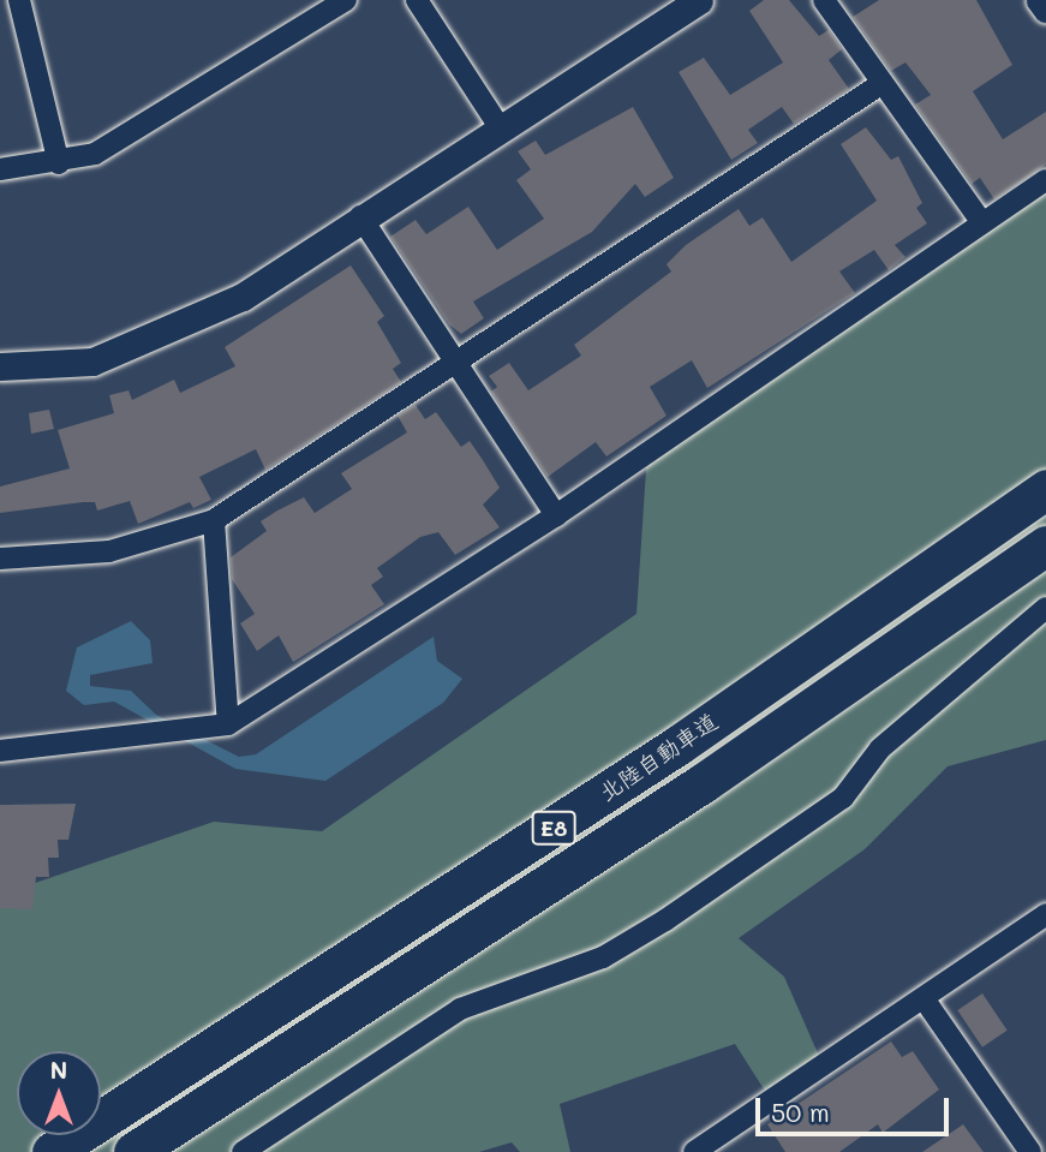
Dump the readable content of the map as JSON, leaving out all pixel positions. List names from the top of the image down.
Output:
{
  "streets": {
    "highway": ["北陸自動車道", "E8"]
  },
  "scale_bar": "50 m",
  "north": "top"
}
